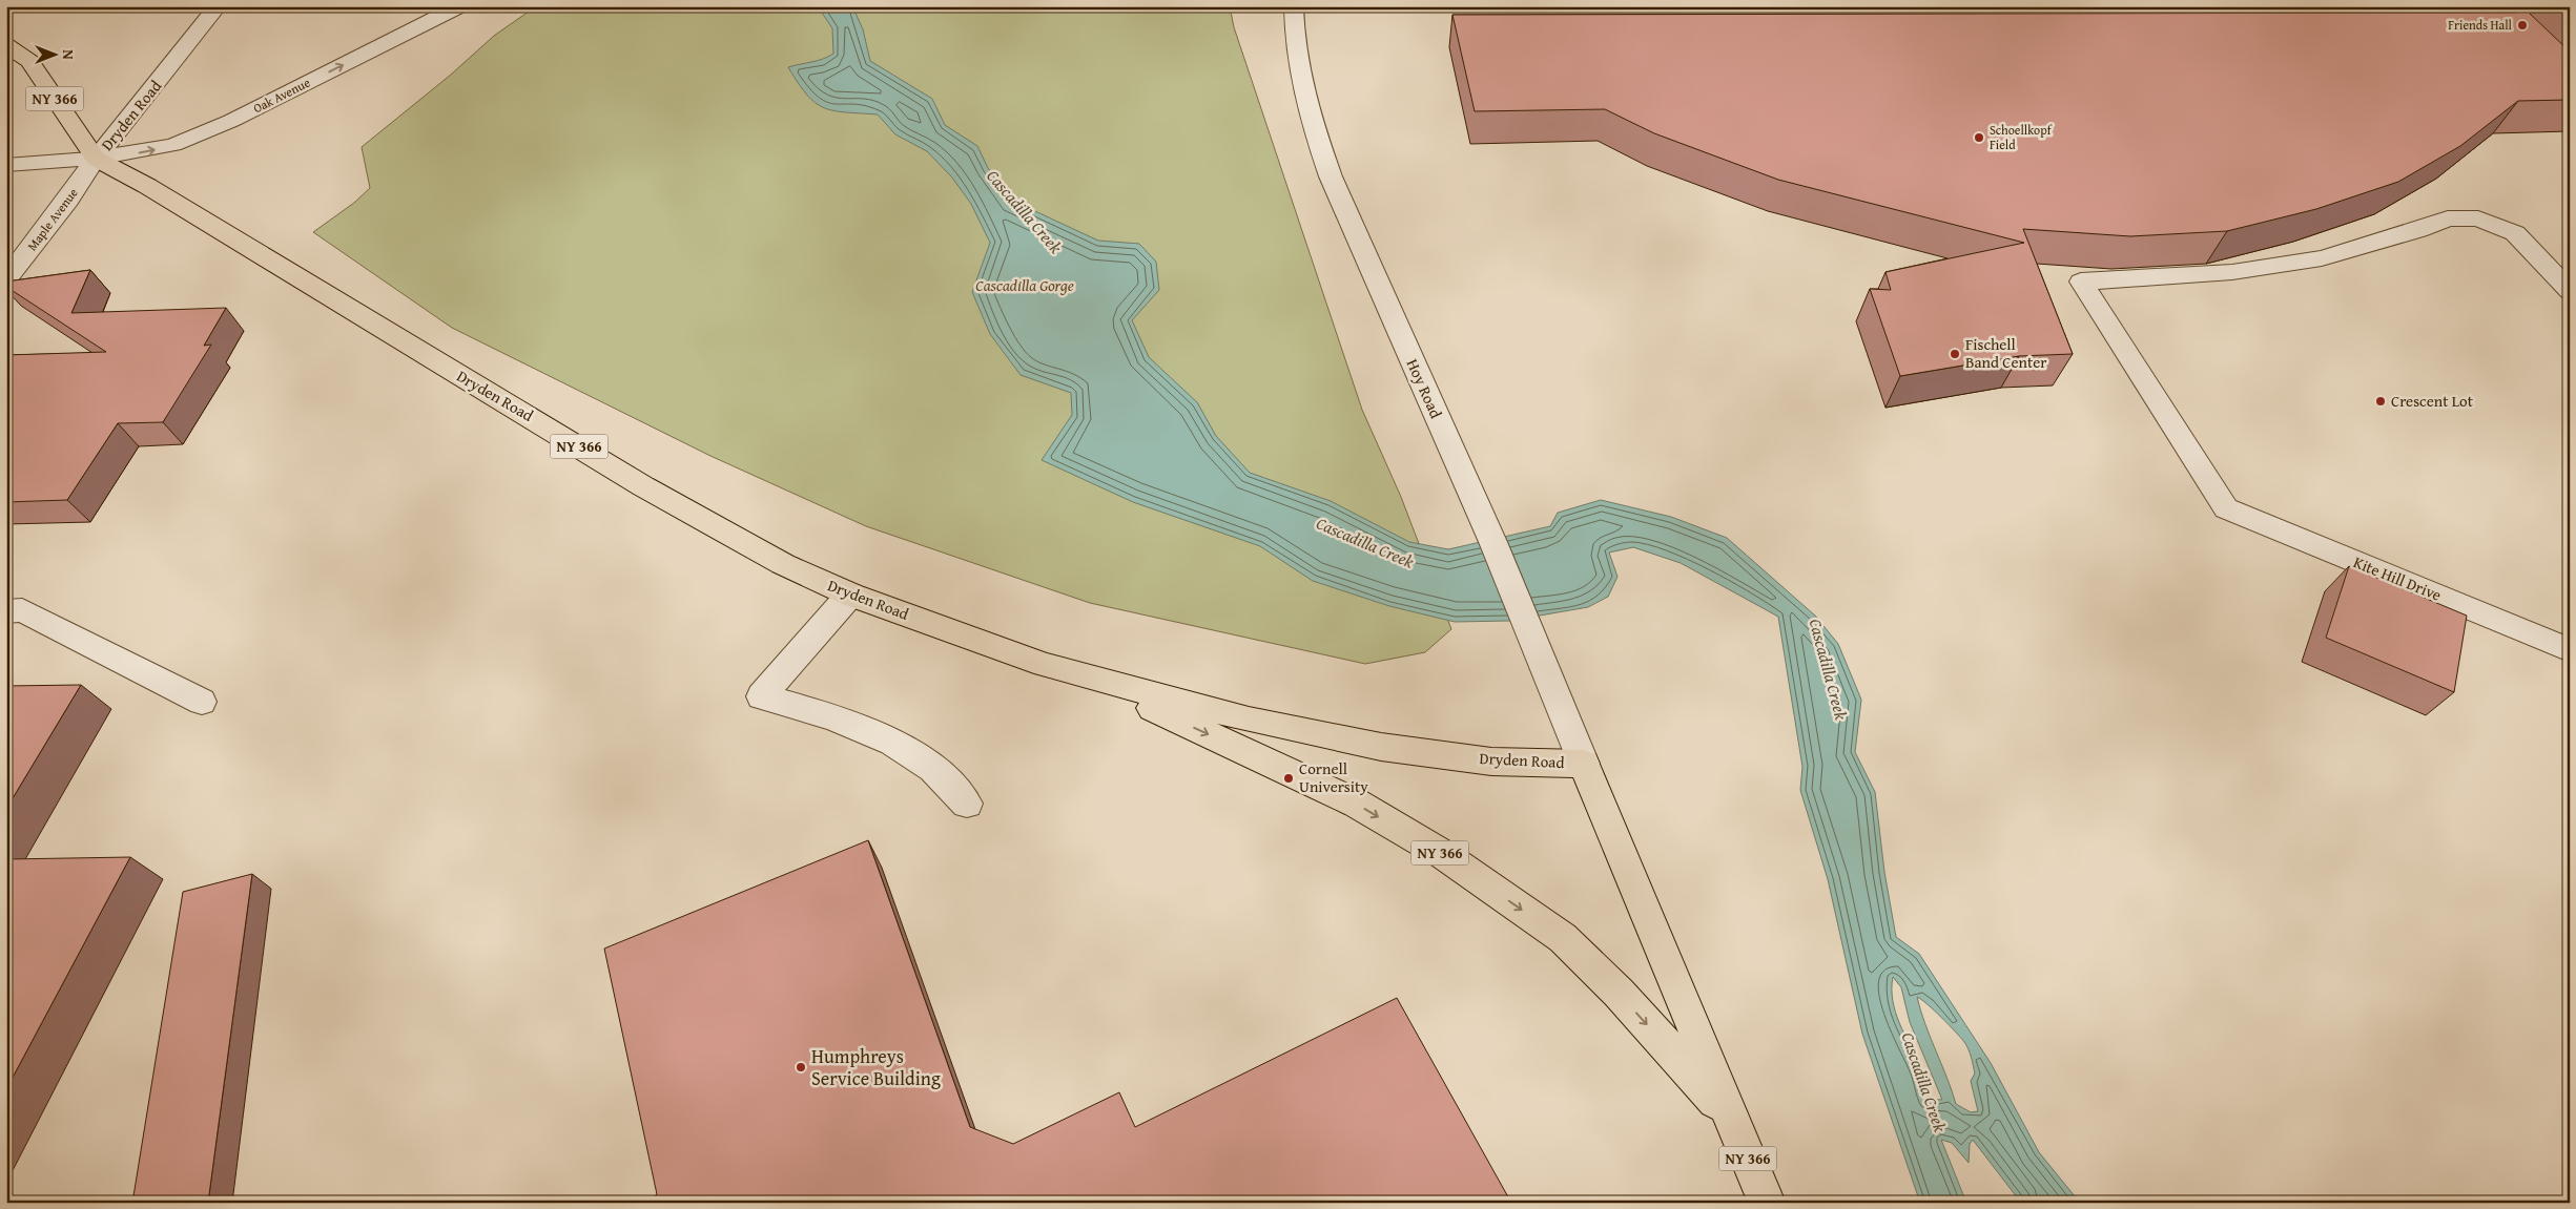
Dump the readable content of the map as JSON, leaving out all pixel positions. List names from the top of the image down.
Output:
{
  "streets": {
    "main road": ["NY 366", "Dryden Road"],
    "street": [
      "Oak Avenue",
      "Maple Avenue",
      "Hoy Road",
      "Kite Hill Drive"
    ]
  },
  "crossings": [
    ["Oak Avenue", "NY 366"],
    ["Oak Avenue", "Dryden Road"],
    ["Oak Avenue", "Maple Avenue"],
    ["NY 366", "Dryden Road"],
    ["NY 366", "Maple Avenue"],
    ["Dryden Road", "Maple Avenue"],
    ["Dryden Road", "Hoy Road"]
  ],
  "one_way": ["Oak Avenue"],
  "water": ["Cascadilla Creek"],
  "parks": ["Cascadilla Gorge"],
  "places": [
    "Friends Hall",
    "Schoellkopf Field",
    "Fischell Band Center",
    "Crescent Lot",
    "Cornell University",
    "Humphreys Service Building"
  ],
  "north": "right"
}
